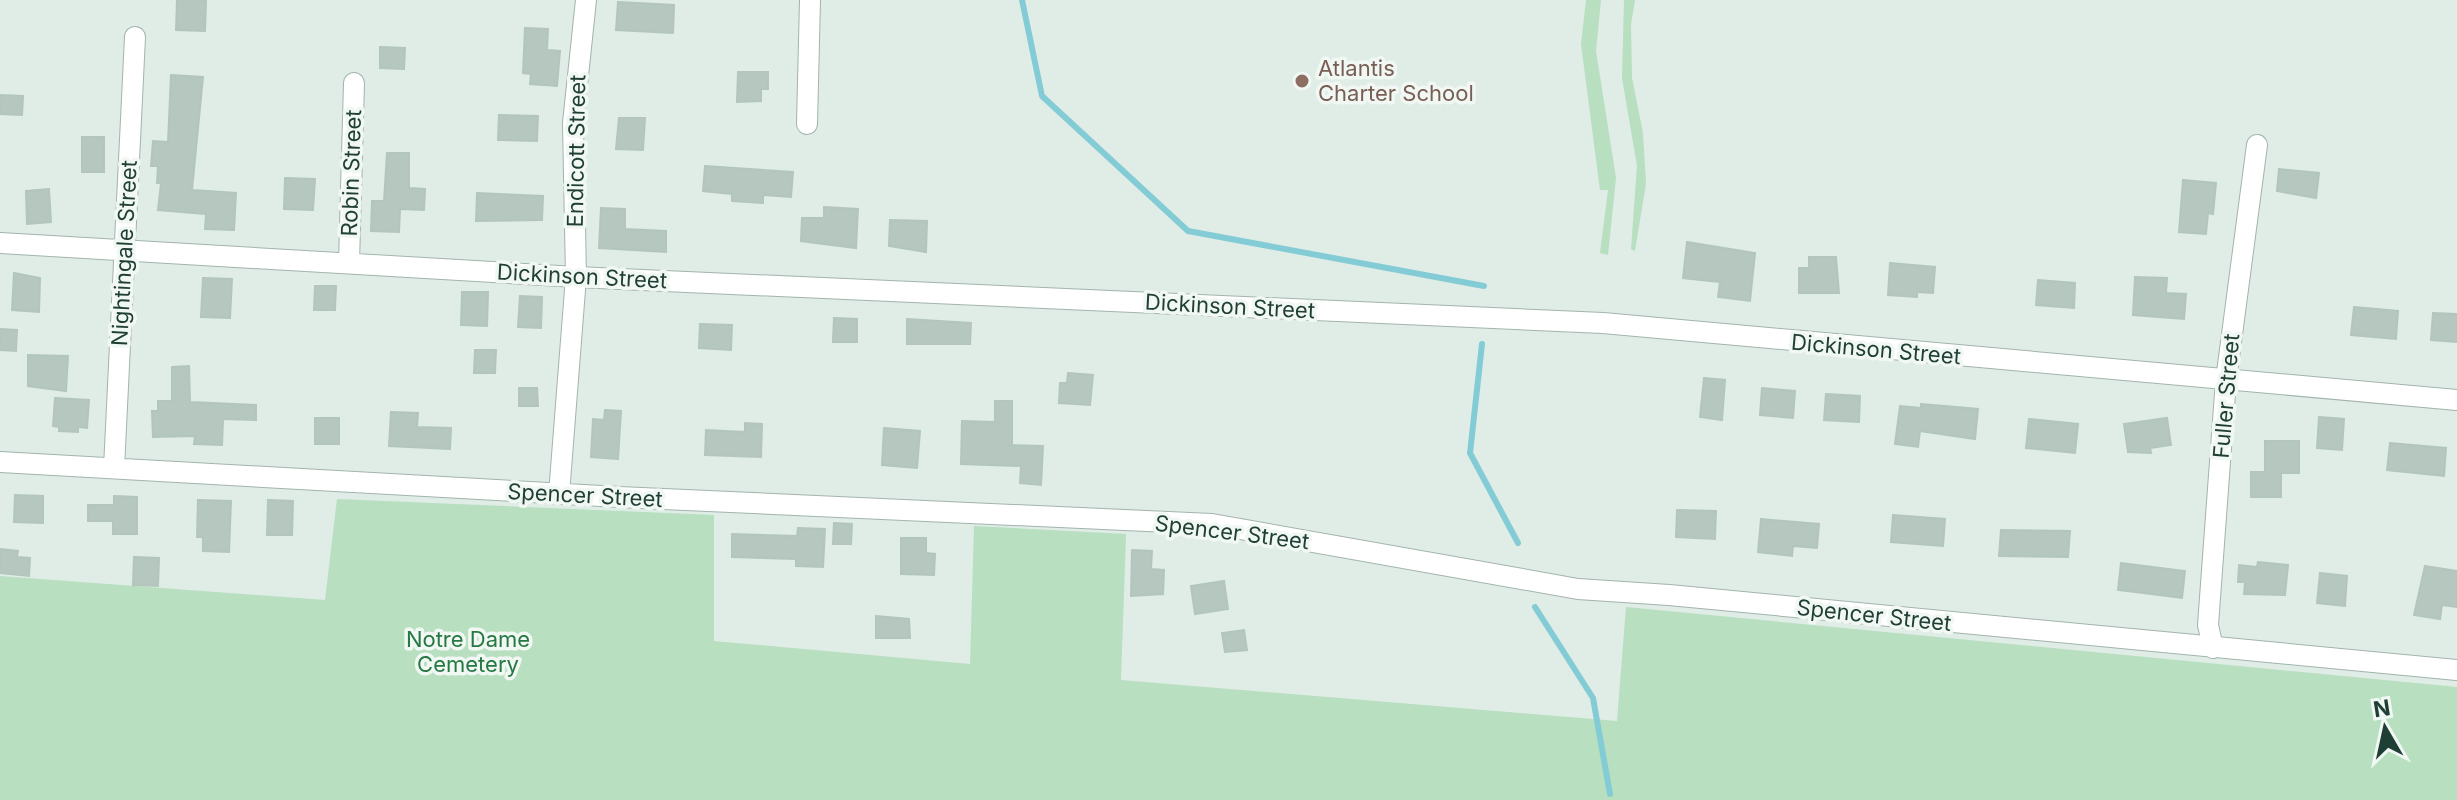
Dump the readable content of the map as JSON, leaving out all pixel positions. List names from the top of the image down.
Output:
{
  "streets": {
    "street": [
      "Endicott Street",
      "Robin Street",
      "Nightingale Street",
      "Dickinson Street",
      "Fuller Street",
      "Spencer Street"
    ]
  },
  "crossings": [
    ["Endicott Street", "Dickinson Street"],
    ["Endicott Street", "Spencer Street"],
    ["Robin Street", "Dickinson Street"],
    ["Nightingale Street", "Dickinson Street"],
    ["Nightingale Street", "Spencer Street"],
    ["Dickinson Street", "Fuller Street"],
    ["Fuller Street", "Spencer Street"]
  ],
  "parks": ["Notre Dame Cemetery"],
  "places": ["Atlantis Charter School"],
  "north": "top"
}
